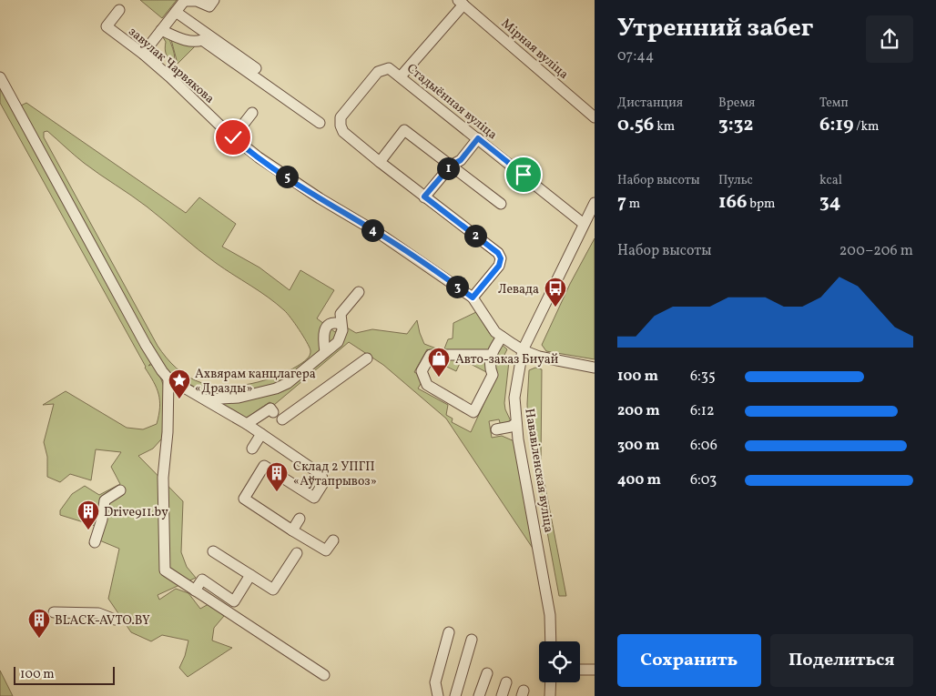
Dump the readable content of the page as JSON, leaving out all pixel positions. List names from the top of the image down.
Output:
{
  "streets": {
    "street": [
      "Мірная вуліца",
      "завулак Чарвякова",
      "Стадыённая вуліца",
      "Нававіленская вуліца"
    ]
  },
  "crossings": [
    ["завулак Чарвякова", "Нававіленская вуліца"],
    ["Стадыённая вуліца", "Нававіленская вуліца"]
  ],
  "places": {
    "bus stop": ["Левада"],
    "shop": ["Авто-заказ Биуай"],
    "place": ["Ахвярам канцлагера «Дразды»"],
    "building": ["Склад 2 УПГП «Аўтапрывоз»", "Drive911.by", "BLACK-AVTO.BY"]
  },
  "scale_bar": "100 m",
  "page": {
    "heading": ["Утренний забег", "07:44"],
    "stats": [
      ["Дистанция", "0.56 km"],
      ["Время", "3:32"],
      ["Темп", "6:19 /km"],
      ["Набор высоты", "7 m"],
      ["Пульс", "166 bpm"],
      ["kcal", "34"]
    ],
    "pins": [
      "1",
      "5",
      "4",
      "2",
      "3"
    ],
    "chart": ["Набор высоты", "200–206 m"],
    "list": [
      {
        "name": "100 m",
        "note": "6:35"
      },
      {
        "name": "200 m",
        "note": "6:12"
      },
      {
        "name": "300 m",
        "note": "6:06"
      },
      {
        "name": "400 m",
        "note": "6:03"
      }
    ],
    "buttons": ["Сохранить", "Поделиться"],
    "scale": "100 m"
  }
}
